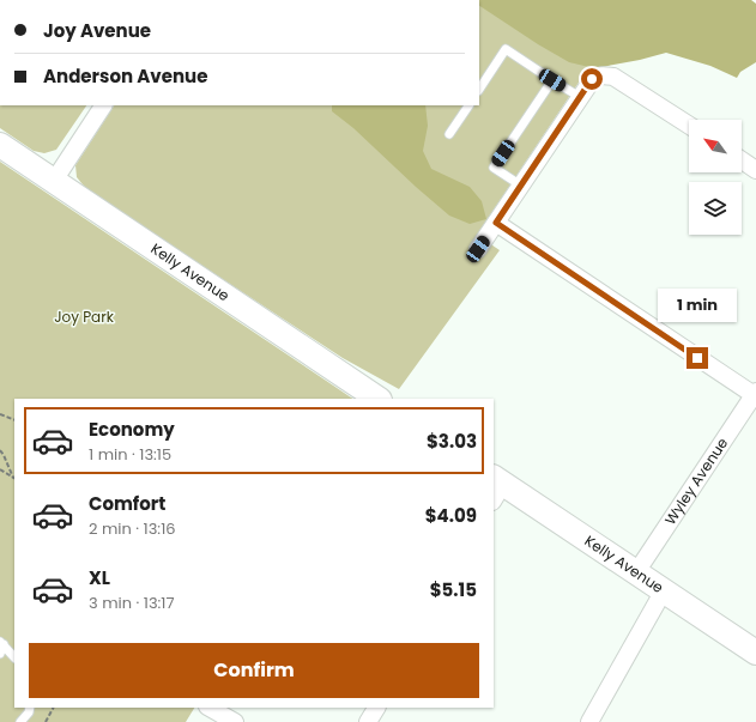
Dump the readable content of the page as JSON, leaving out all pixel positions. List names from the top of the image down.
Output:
{
  "streets": {
    "main road": ["Kelly Avenue"],
    "street": ["Wyley Avenue"]
  },
  "crossings": [
    ["Kelly Avenue", "Wyley Avenue"]
  ],
  "parks": ["Joy Park"],
  "north": "top left",
  "page": {
    "banner": ["Joy Avenue", "Anderson Avenue"],
    "bubble": "1 min",
    "list": [
      {
        "name": "Economy",
        "note": "1 min · 13:15",
        "value": "$3.03"
      },
      {
        "name": "Comfort",
        "note": "2 min · 13:16",
        "value": "$4.09"
      },
      {
        "name": "XL",
        "note": "3 min · 13:17",
        "value": "$5.15"
      }
    ],
    "buttons": "Confirm"
  }
}
